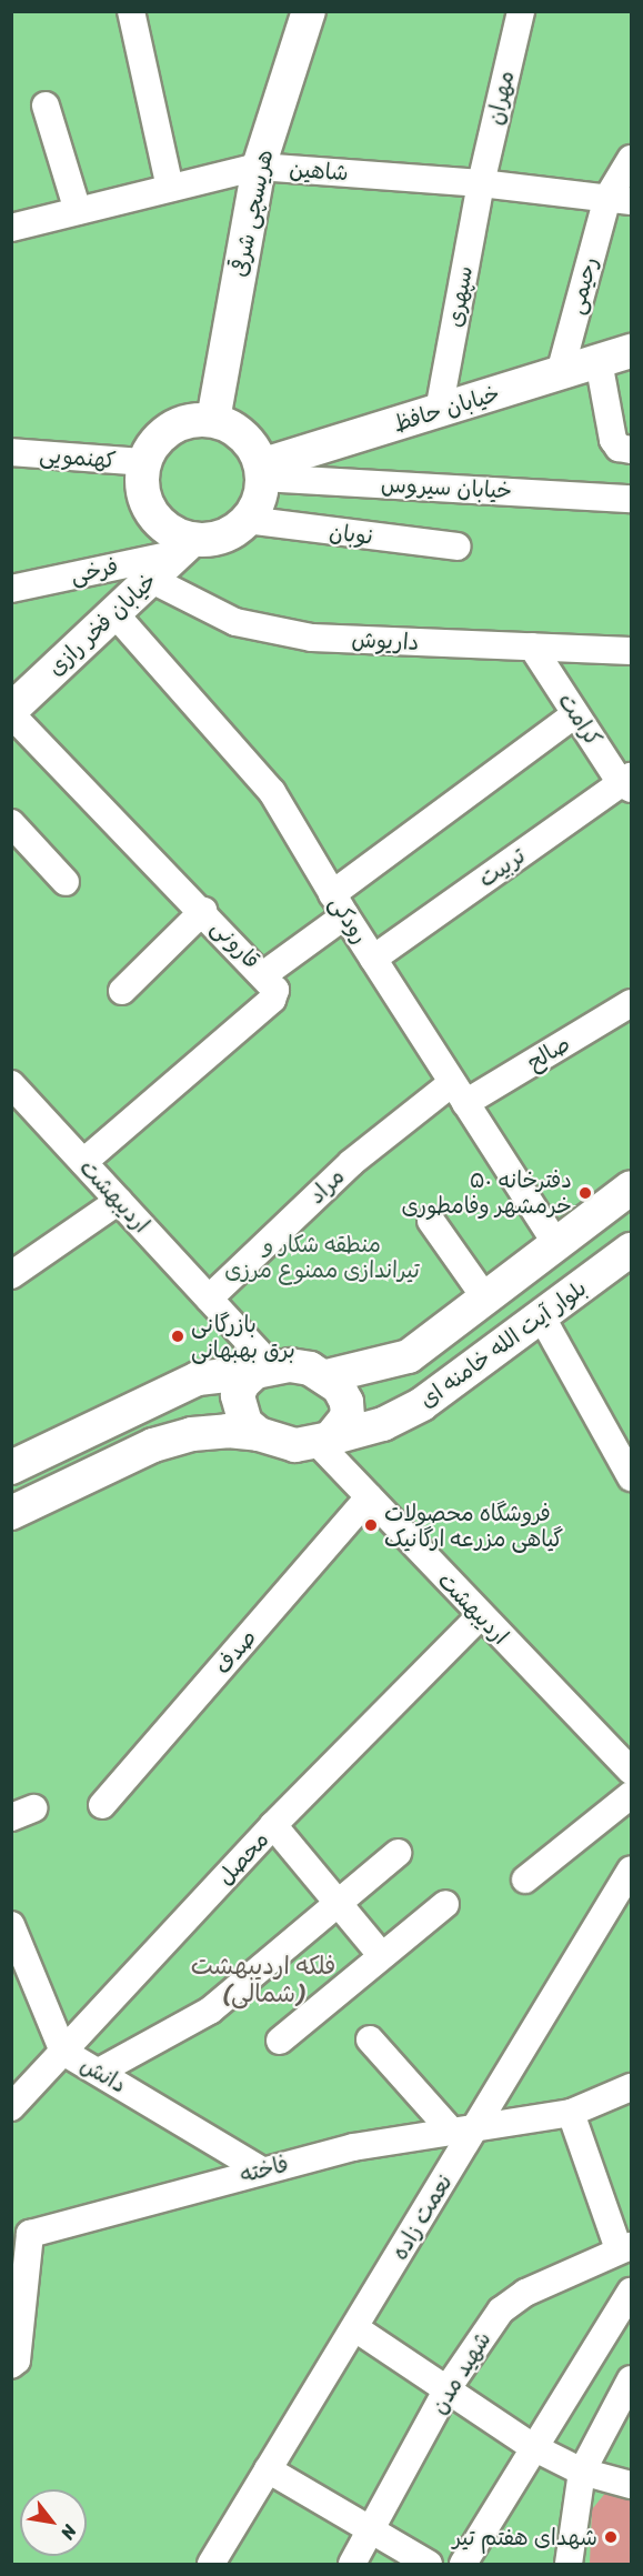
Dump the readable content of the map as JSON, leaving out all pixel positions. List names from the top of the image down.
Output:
{
  "streets": {
    "main road": [
      "هریسچی شرقی",
      "خیابان حافظ",
      "خیابان فخر رازی",
      "بلوار آیت الله خامنه ای"
    ],
    "street": [
      "مهران",
      "شاهین",
      "رحیمی",
      "سپهری",
      "کهنمویی",
      "خیابان سیروس",
      "نوبان",
      "فرخی",
      "داریوش",
      "کرامت",
      "تربیت",
      "رودکی",
      "قارونی",
      "صالح",
      "مراد",
      "اردیبهشت",
      "صدف",
      "محصل",
      "دانش",
      "فاخته",
      "نعمت زاده",
      "شهید مدن"
    ]
  },
  "crossings": [
    ["مهران", "شاهین"],
    ["مهران", "سپهری"],
    ["شاهین", "هریسچی شرقی"],
    ["شاهین", "رحیمی"],
    ["شاهین", "سپهری"],
    ["هریسچی شرقی", "خیابان حافظ"],
    ["هریسچی شرقی", "کهنمویی"],
    ["هریسچی شرقی", "خیابان سیروس"],
    ["هریسچی شرقی", "نوبان"],
    ["هریسچی شرقی", "فرخی"],
    ["هریسچی شرقی", "خیابان فخر رازی"],
    ["رحیمی", "خیابان حافظ"],
    ["سپهری", "خیابان حافظ"],
    ["خیابان حافظ", "کهنمویی"],
    ["خیابان حافظ", "خیابان سیروس"],
    ["خیابان حافظ", "نوبان"],
    ["خیابان حافظ", "فرخی"],
    ["خیابان حافظ", "خیابان فخر رازی"],
    ["کهنمویی", "خیابان سیروس"],
    ["کهنمویی", "نوبان"],
    ["کهنمویی", "فرخی"],
    ["کهنمویی", "خیابان فخر رازی"],
    ["خیابان سیروس", "نوبان"],
    ["خیابان سیروس", "فرخی"],
    ["خیابان سیروس", "خیابان فخر رازی"],
    ["نوبان", "فرخی"],
    ["نوبان", "خیابان فخر رازی"],
    ["فرخی", "خیابان فخر رازی"],
    ["خیابان فخر رازی", "داریوش"],
    ["خیابان فخر رازی", "رودکی"],
    ["خیابان فخر رازی", "قارونی"],
    ["داریوش", "کرامت"],
    ["کرامت", "تربیت"],
    ["تربیت", "رودکی"],
    ["رودکی", "صالح"],
    ["رودکی", "مراد"],
    ["رودکی", "بلوار آیت الله خامنه ای"],
    ["قارونی", "اردیبهشت"],
    ["صالح", "مراد"],
    ["مراد", "اردیبهشت"],
    ["اردیبهشت", "بلوار آیت الله خامنه ای"],
    ["اردیبهشت", "صدف"],
    ["اردیبهشت", "محصل"],
    ["محصل", "دانش"],
    ["دانش", "فاخته"],
    ["فاخته", "نعمت زاده"]
  ],
  "districts": ["فلکه اردیبهشت (شمالی)"],
  "parks": ["منطقه شکار و تیراندازی ممنوع مرزی"],
  "places": [
    "دفترخانه ۵۰ خرمشهر وفامطوری",
    "بازرگانی برق بهبهانی",
    "فروشگاه محصولات گیاهی مزرعه ارگانیک",
    "شهدای هفتم تیر"
  ],
  "north": "bottom right"
}
